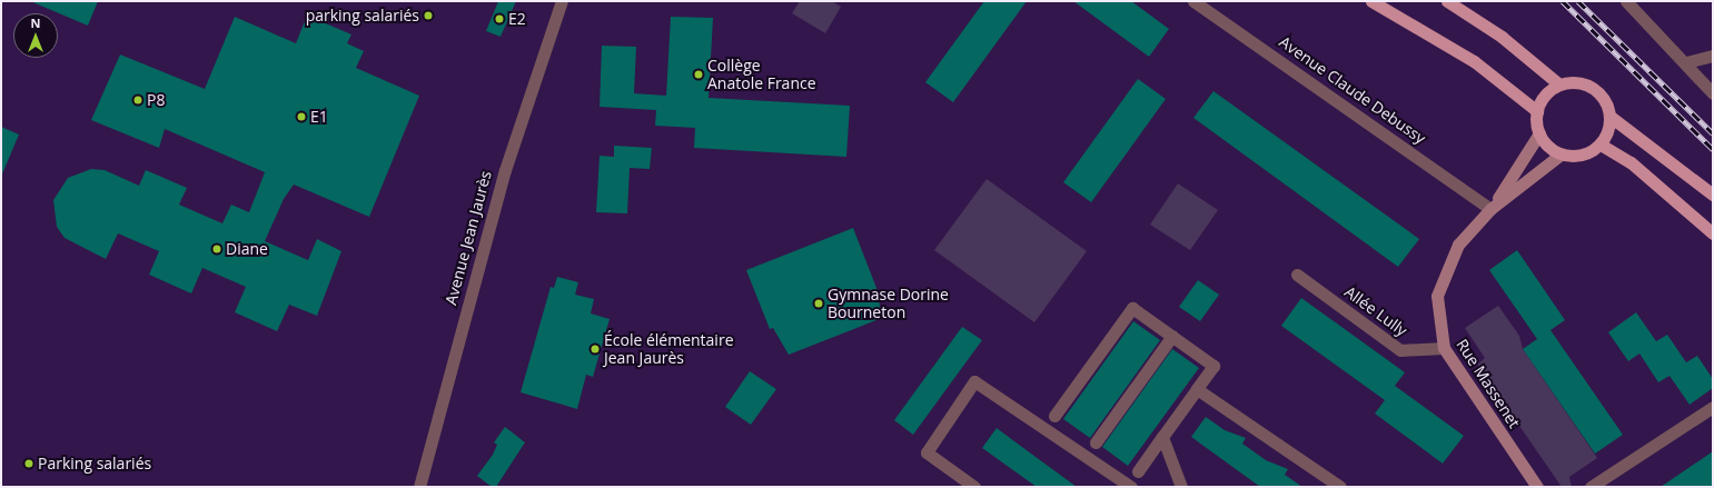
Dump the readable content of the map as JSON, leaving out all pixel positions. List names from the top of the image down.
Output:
{
  "streets": {
    "main road": ["Rue Massenet"],
    "street": ["Avenue Claude Debussy", "Avenue Jean Jaurès", "Allée Lully"]
  },
  "crossings": [
    ["Avenue Claude Debussy", "Rue Massenet"],
    ["Allée Lully", "Rue Massenet"]
  ],
  "places": [
    "parking salariés",
    "E2",
    "Collège Anatole France",
    "P8",
    "E1",
    "Diane",
    "Gymnase Dorine Bourneton",
    "École élémentaire Jean Jaurès",
    "Parking salariés"
  ],
  "north": "top"
}
